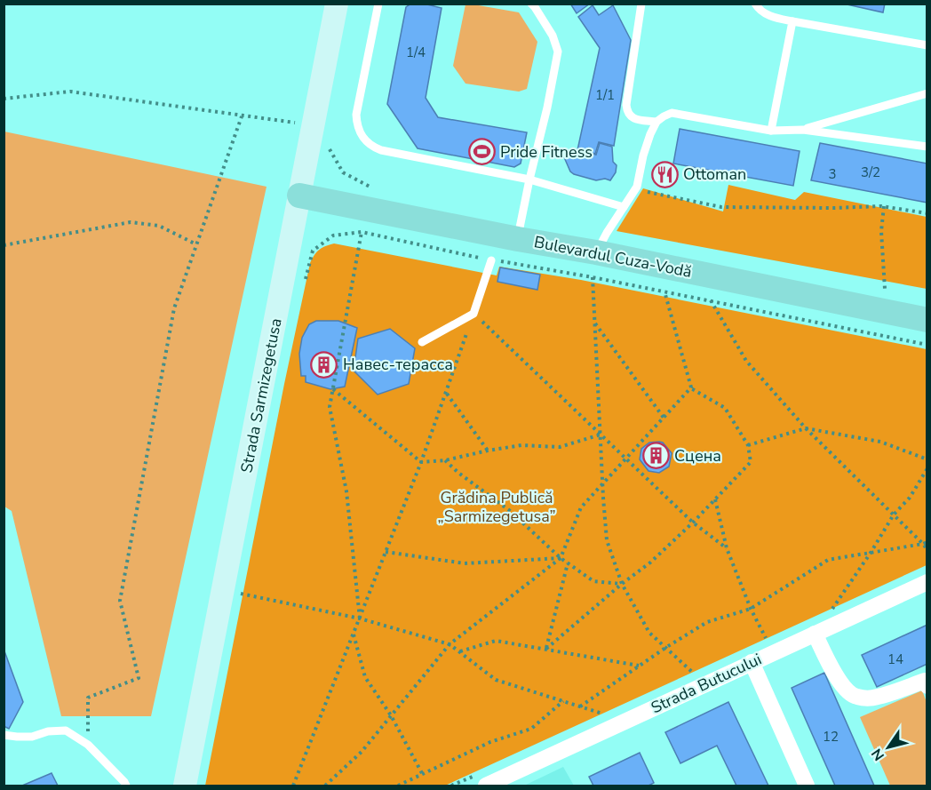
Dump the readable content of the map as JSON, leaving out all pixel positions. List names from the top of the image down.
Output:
{
  "streets": {
    "main road": ["Bulevardul Cuza-Vodă", "Strada Sarmizegetusa"],
    "street": ["Strada Butucului"]
  },
  "crossings": [
    ["Bulevardul Cuza-Vodă", "Strada Sarmizegetusa"]
  ],
  "parks": ["Grădina Publică „Sarmizegetusa”"],
  "places": {
    "sports": ["Pride Fitness"],
    "restaurant": ["Ottoman"],
    "building": ["Навес-терасса", "Сцена"]
  },
  "house_numbers": [
    "1/4",
    "1/1",
    "3/2",
    "3",
    "14",
    "12"
  ],
  "north": "bottom left"
}
